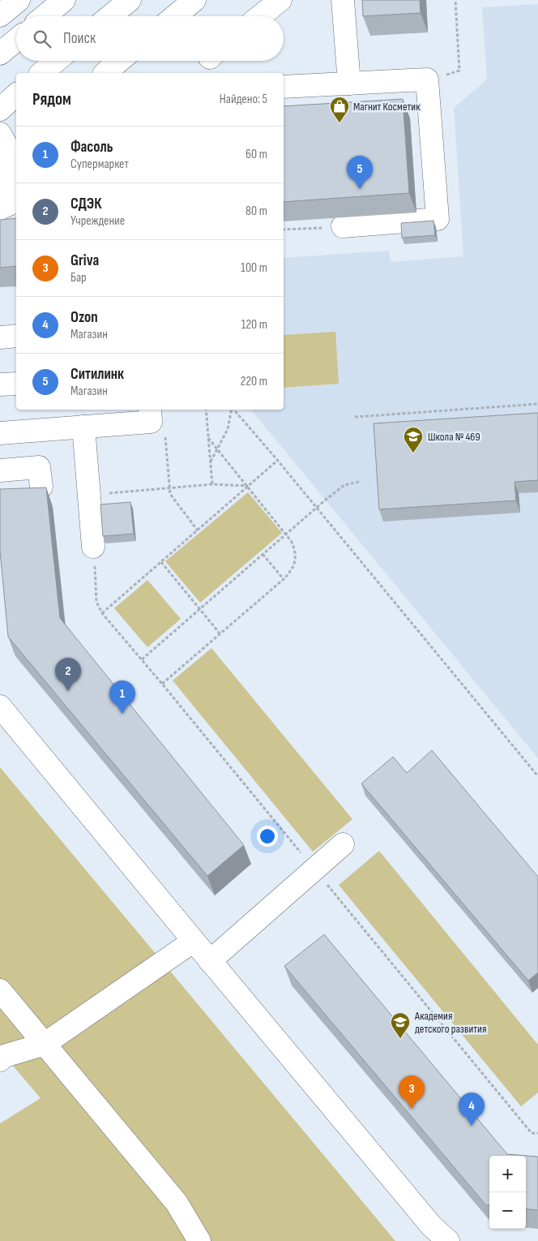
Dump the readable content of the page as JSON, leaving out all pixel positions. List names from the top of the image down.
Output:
{
  "places": {
    "shop": ["Магнит Косметик"],
    "school or university": ["Школа № 469", "Академия детского развития"]
  },
  "page": {
    "search": "Поиск",
    "heading": ["Рядом", "Найдено: 5"],
    "list": [
      {
        "mark": "1",
        "name": "Фасоль",
        "note": "Супермаркет",
        "value": "60 m"
      },
      {
        "mark": "2",
        "name": "СДЭК",
        "note": "Учреждение",
        "value": "80 m"
      },
      {
        "mark": "3",
        "name": "Griva",
        "note": "Бар",
        "value": "100 m"
      },
      {
        "mark": "4",
        "name": "Ozon",
        "note": "Магазин",
        "value": "120 m"
      },
      {
        "mark": "5",
        "name": "Ситилинк",
        "note": "Магазин",
        "value": "220 m"
      }
    ],
    "pins": [
      "5",
      "2",
      "1",
      "3",
      "4"
    ],
    "map_buttons": ["+", "−"]
  }
}
